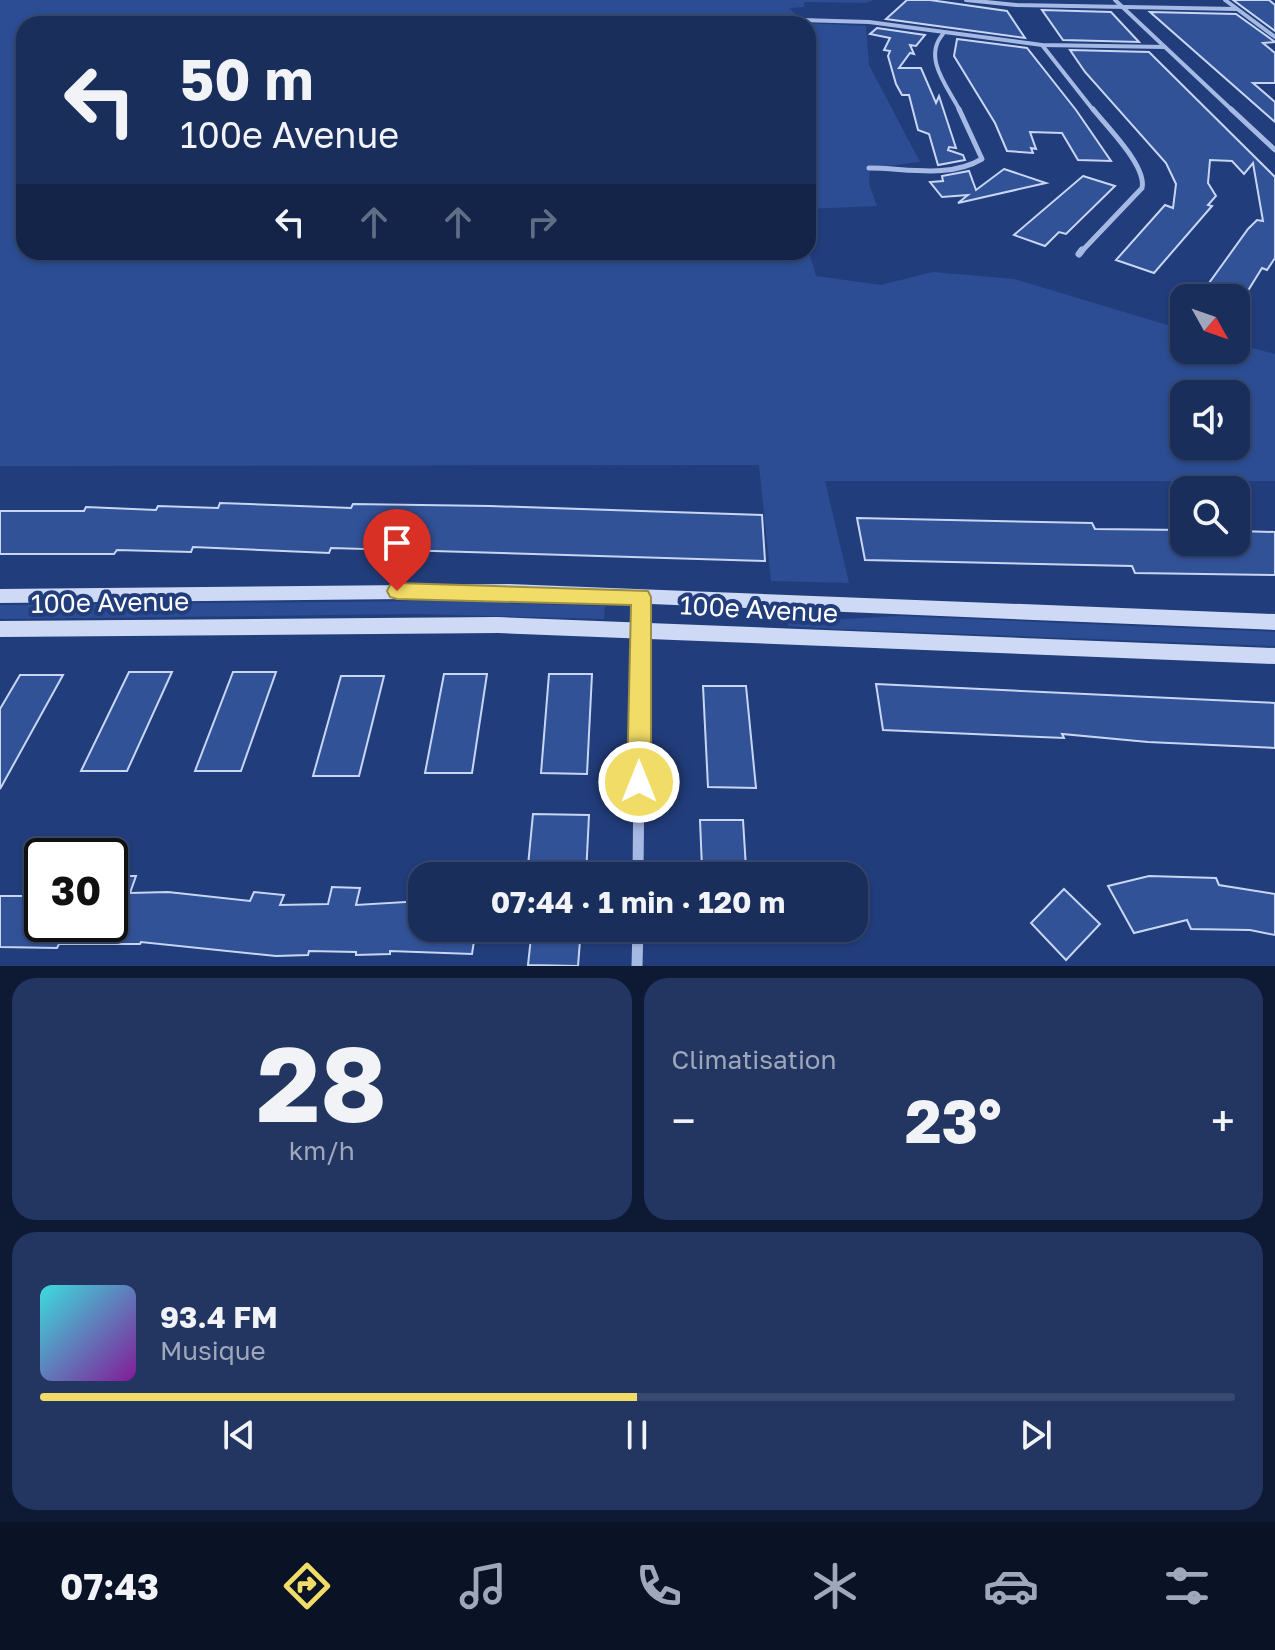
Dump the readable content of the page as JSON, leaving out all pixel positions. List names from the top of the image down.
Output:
{
  "streets": {
    "street": ["100e Avenue"]
  },
  "north": "bottom right",
  "page": {
    "turn": ["50 m", "100e Avenue"],
    "limit": "30",
    "trip": "07:44 · 1 min · 120 m",
    "tile": [
      ["28", "km/h"],
      "Climatisation"
    ],
    "heat": ["−", "23°", "+"],
    "song": ["93.4 FM", "Musique"],
    "tabs": "07:43"
  }
}
